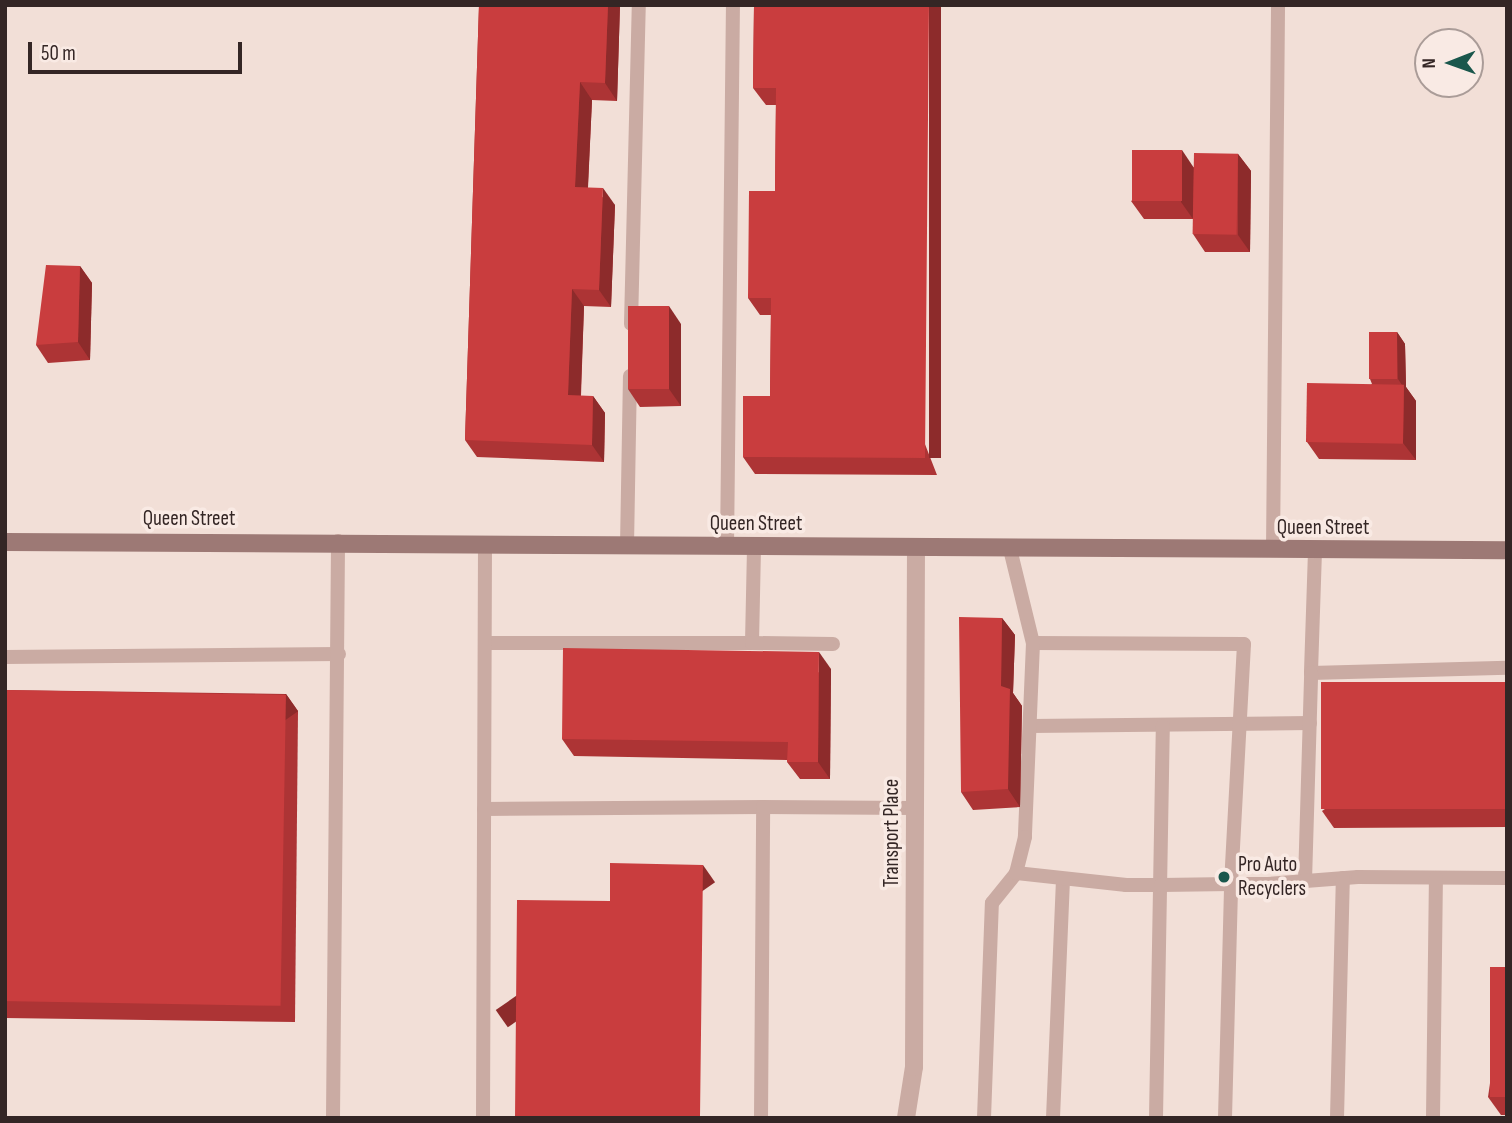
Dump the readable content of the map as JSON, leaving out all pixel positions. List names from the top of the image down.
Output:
{
  "streets": {
    "street": ["Queen Street", "Transport Place"]
  },
  "crossings": [
    ["Queen Street", "Transport Place"]
  ],
  "places": ["Pro Auto Recyclers"],
  "scale_bar": "50 m",
  "north": "left"
}
